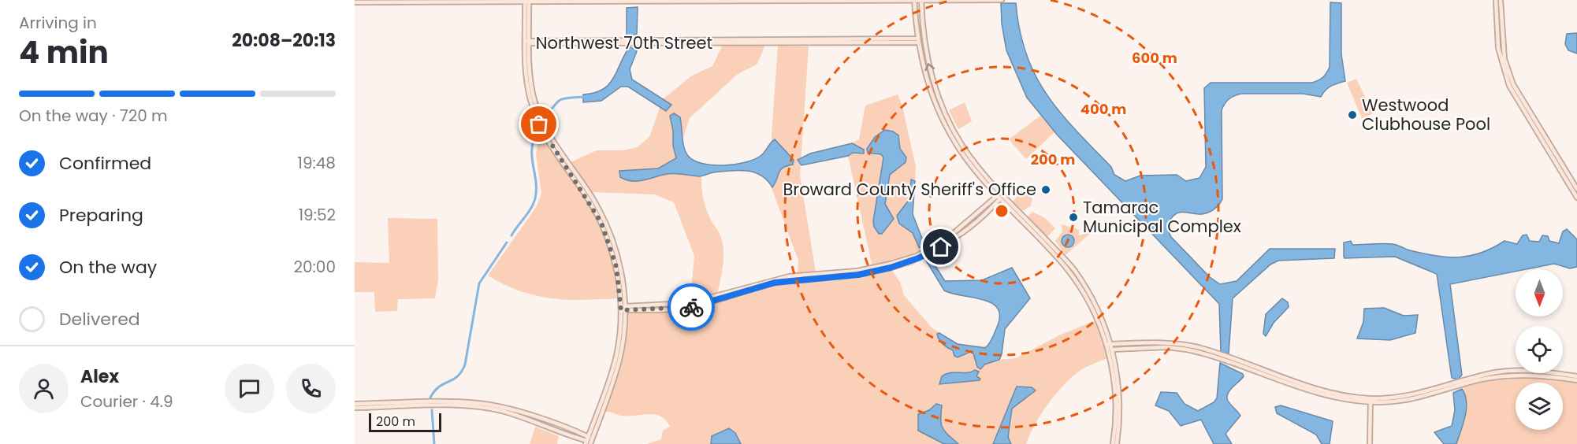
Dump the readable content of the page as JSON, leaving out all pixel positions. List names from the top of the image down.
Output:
{
  "streets": {
    "street": ["Northwest 70th Street"]
  },
  "places": ["Westwood Clubhouse Pool", "Broward County Sheriff's Office", "Tamarac Municipal Complex"],
  "scale_bar": "200 m",
  "north": "bottom",
  "page": {
    "heading": ["4 min", "Arriving in", "20:08–20:13"],
    "panel": ["Alex", "Courier · 4.9"],
    "bar": "On the way · 720 m",
    "list": [
      ["Confirmed", "19:48"],
      ["Preparing", "19:52"],
      ["On the way", "20:00"],
      "Delivered"
    ],
    "scale": "200 m"
  },
  "rings": ["600 m", "400 m", "200 m"]
}
